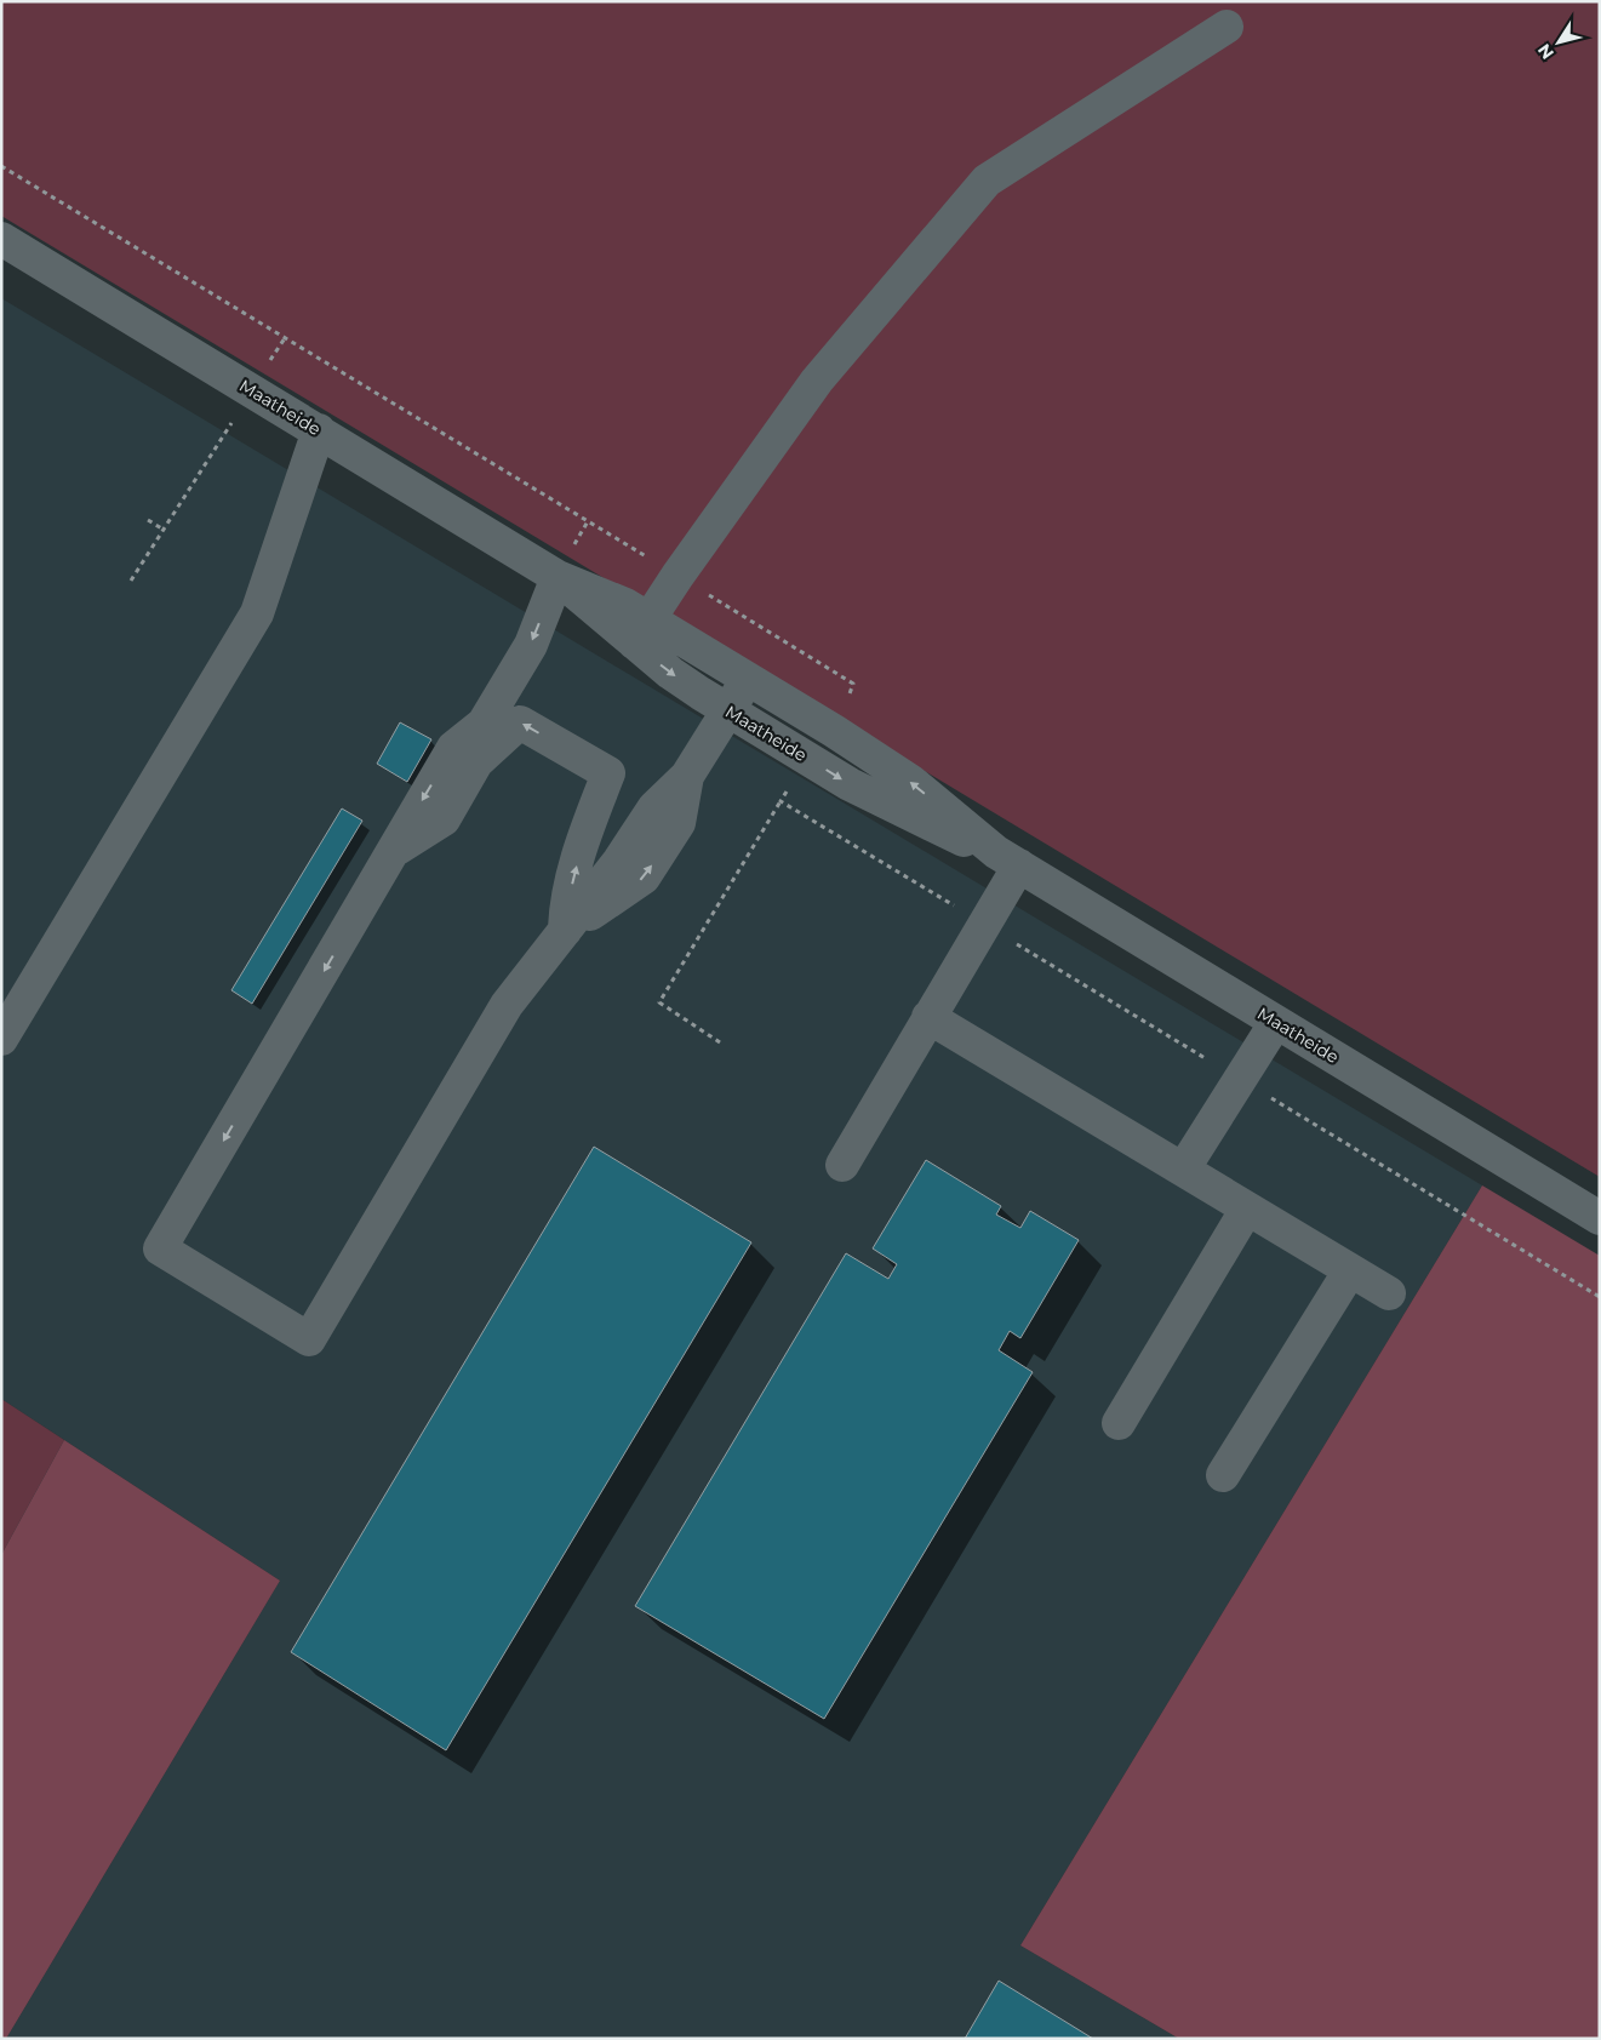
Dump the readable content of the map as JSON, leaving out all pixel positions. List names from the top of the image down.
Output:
{
  "streets": {
    "street": ["Maatheide"]
  },
  "north": "bottom left"
}
